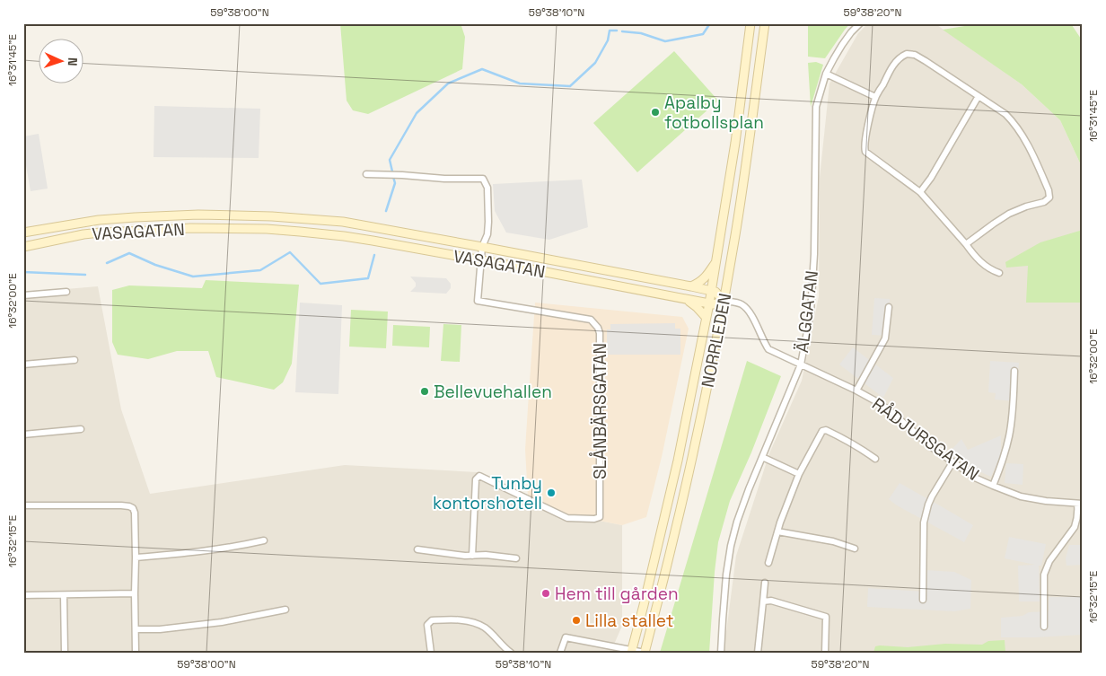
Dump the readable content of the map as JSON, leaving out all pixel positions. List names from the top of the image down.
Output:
{
  "streets": {
    "street": [
      "VASAGATAN",
      "ÄLGGATAN",
      "NORRLEDEN",
      "SLÅNBÄRSGATAN",
      "RÅDJURSGATAN"
    ]
  },
  "crossings": [
    ["VASAGATAN", "NORRLEDEN"],
    ["VASAGATAN", "SLÅNBÄRSGATAN"],
    ["VASAGATAN", "RÅDJURSGATAN"],
    ["ÄLGGATAN", "RÅDJURSGATAN"],
    ["NORRLEDEN", "RÅDJURSGATAN"]
  ],
  "places": [
    "Apalby fotbollsplan",
    "Bellevuehallen",
    "Tunby kontorshotell",
    "Hem till gården",
    "Lilla stallet"
  ],
  "north": "right",
  "coordinates": [
    "59°38'00\"N",
    "59°38'10\"N",
    "59°38'20\"N",
    "16°31'45\"E",
    "16°32'00\"E",
    "16°32'15\"E"
  ]
}
